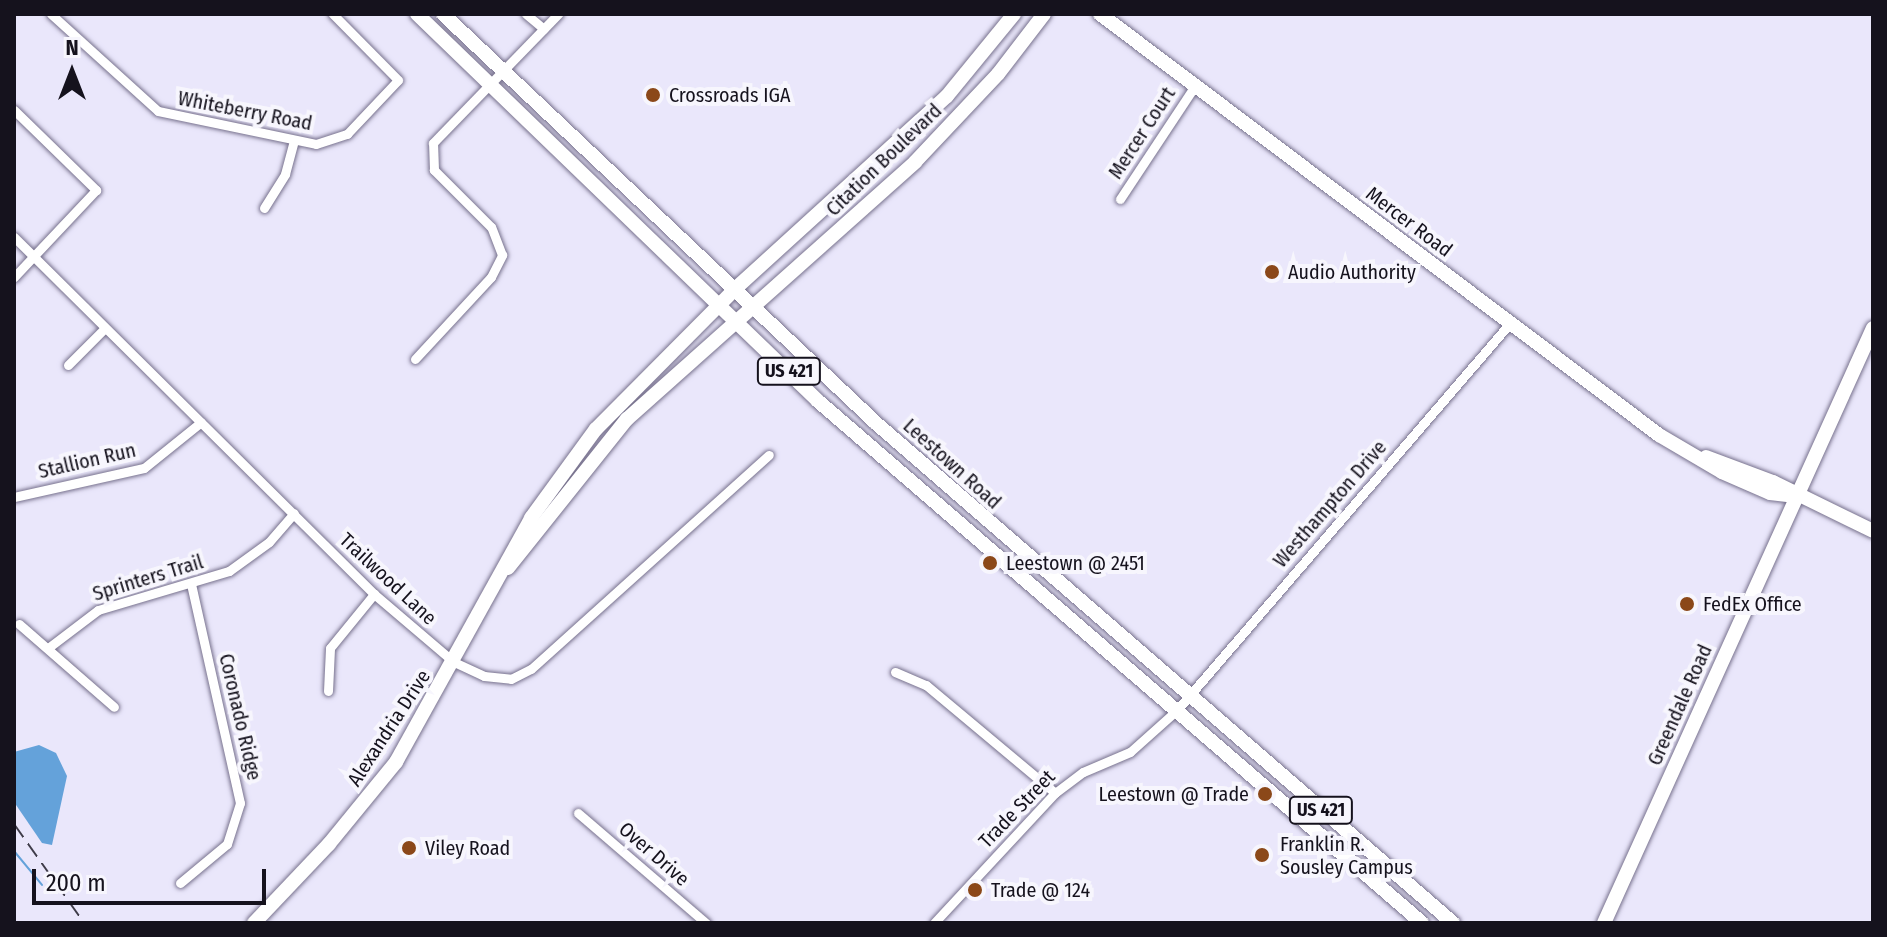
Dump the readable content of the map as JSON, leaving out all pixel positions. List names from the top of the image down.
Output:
{
  "streets": {
    "main road": [
      "Citation Boulevard",
      "Mercer Road",
      "US 421",
      "Leestown Road",
      "Greendale Road",
      "Alexandria Drive"
    ],
    "street": [
      "Whiteberry Road",
      "Mercer Court",
      "Stallion Run",
      "Westhampton Drive",
      "Sprinters Trail",
      "Trailwood Lane",
      "Coronado Ridge",
      "Trade Street",
      "Over Drive"
    ]
  },
  "crossings": [
    ["Mercer Court", "Mercer Road"],
    ["Citation Boulevard", "Leestown Road"],
    ["Citation Boulevard", "Alexandria Drive"],
    ["Mercer Road", "Westhampton Drive"],
    ["Mercer Road", "Greendale Road"],
    ["Stallion Run", "Trailwood Lane"],
    ["Leestown Road", "Westhampton Drive"],
    ["Leestown Road", "Alexandria Drive"],
    ["Leestown Road", "Trade Street"],
    ["Westhampton Drive", "Trade Street"],
    ["Sprinters Trail", "Trailwood Lane"],
    ["Sprinters Trail", "Coronado Ridge"],
    ["Trailwood Lane", "Alexandria Drive"]
  ],
  "places": [
    "Crossroads IGA",
    "Audio Authority",
    "Leestown @ 2451",
    "FedEx Office",
    "Leestown @ Trade",
    "Viley Road",
    "Franklin R. Sousley Campus",
    "Trade @ 124"
  ],
  "scale_bar": "200 m",
  "north": "top"
}
